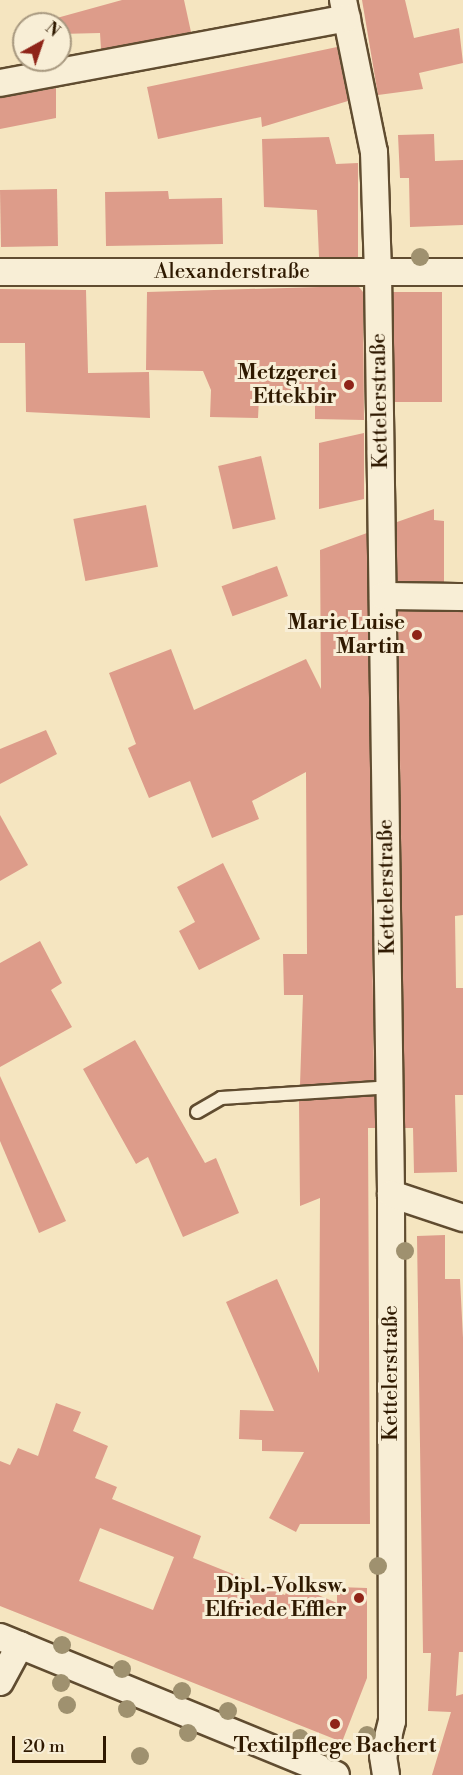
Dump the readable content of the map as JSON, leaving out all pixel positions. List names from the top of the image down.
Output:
{
  "streets": {
    "street": ["Alexanderstraße", "Kettelerstraße"]
  },
  "crossings": [
    ["Alexanderstraße", "Kettelerstraße"]
  ],
  "places": [
    "Metzgerei Ettekbir",
    "Marie Luise Martin",
    "Dipl.-Volksw. Elfriede Effler",
    "Textilpflege Bachert"
  ],
  "scale_bar": "20 m",
  "north": "top right"
}
